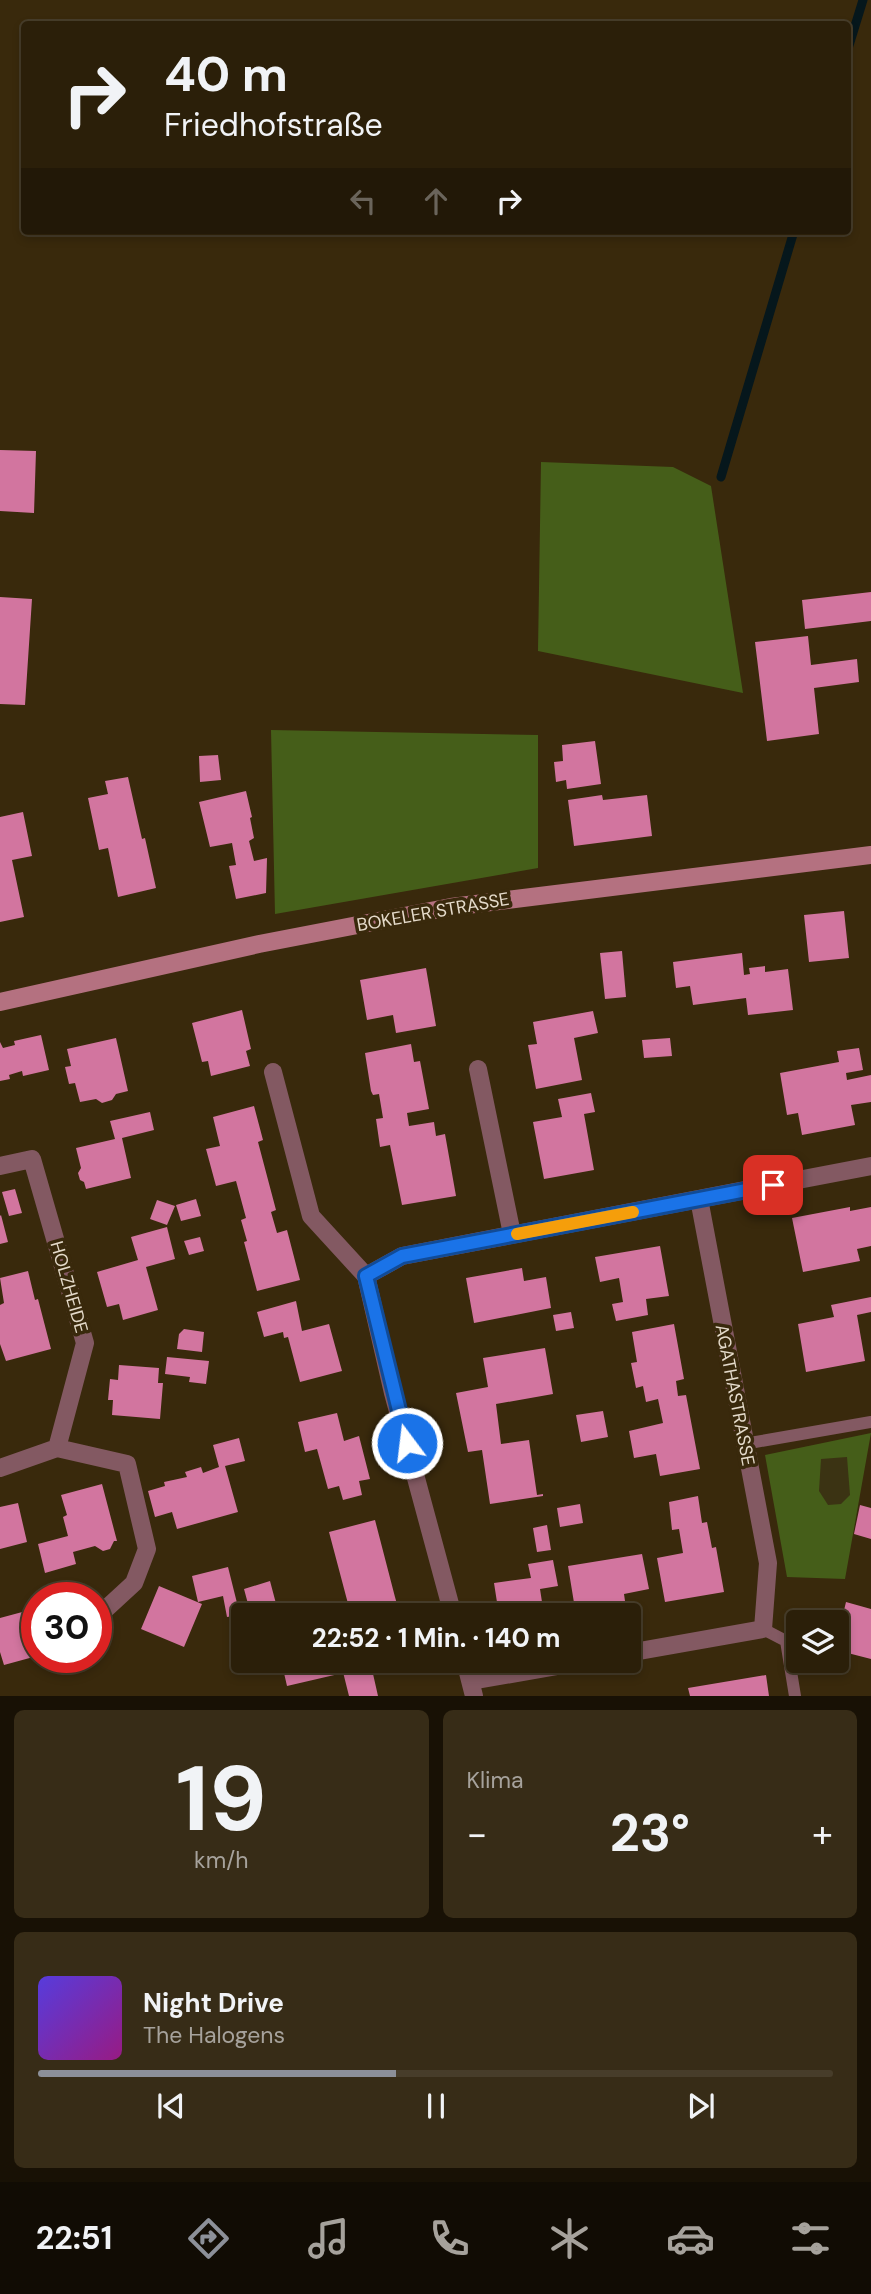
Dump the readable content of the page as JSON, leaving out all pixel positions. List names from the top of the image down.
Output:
{
  "streets": {
    "main road": ["BOKELER STRASSE"],
    "street": ["HOLZHEIDE", "AGATHASTRASSE"]
  },
  "page": {
    "turn": ["40 m", "Friedhofstraße"],
    "limit": "30",
    "trip": "22:52 · 1 Min. · 140 m",
    "tile": [
      ["19", "km/h"],
      "Klima"
    ],
    "heat": ["−", "23°", "+"],
    "song": ["Night Drive", "The Halogens"],
    "tabs": "22:51"
  }
}
